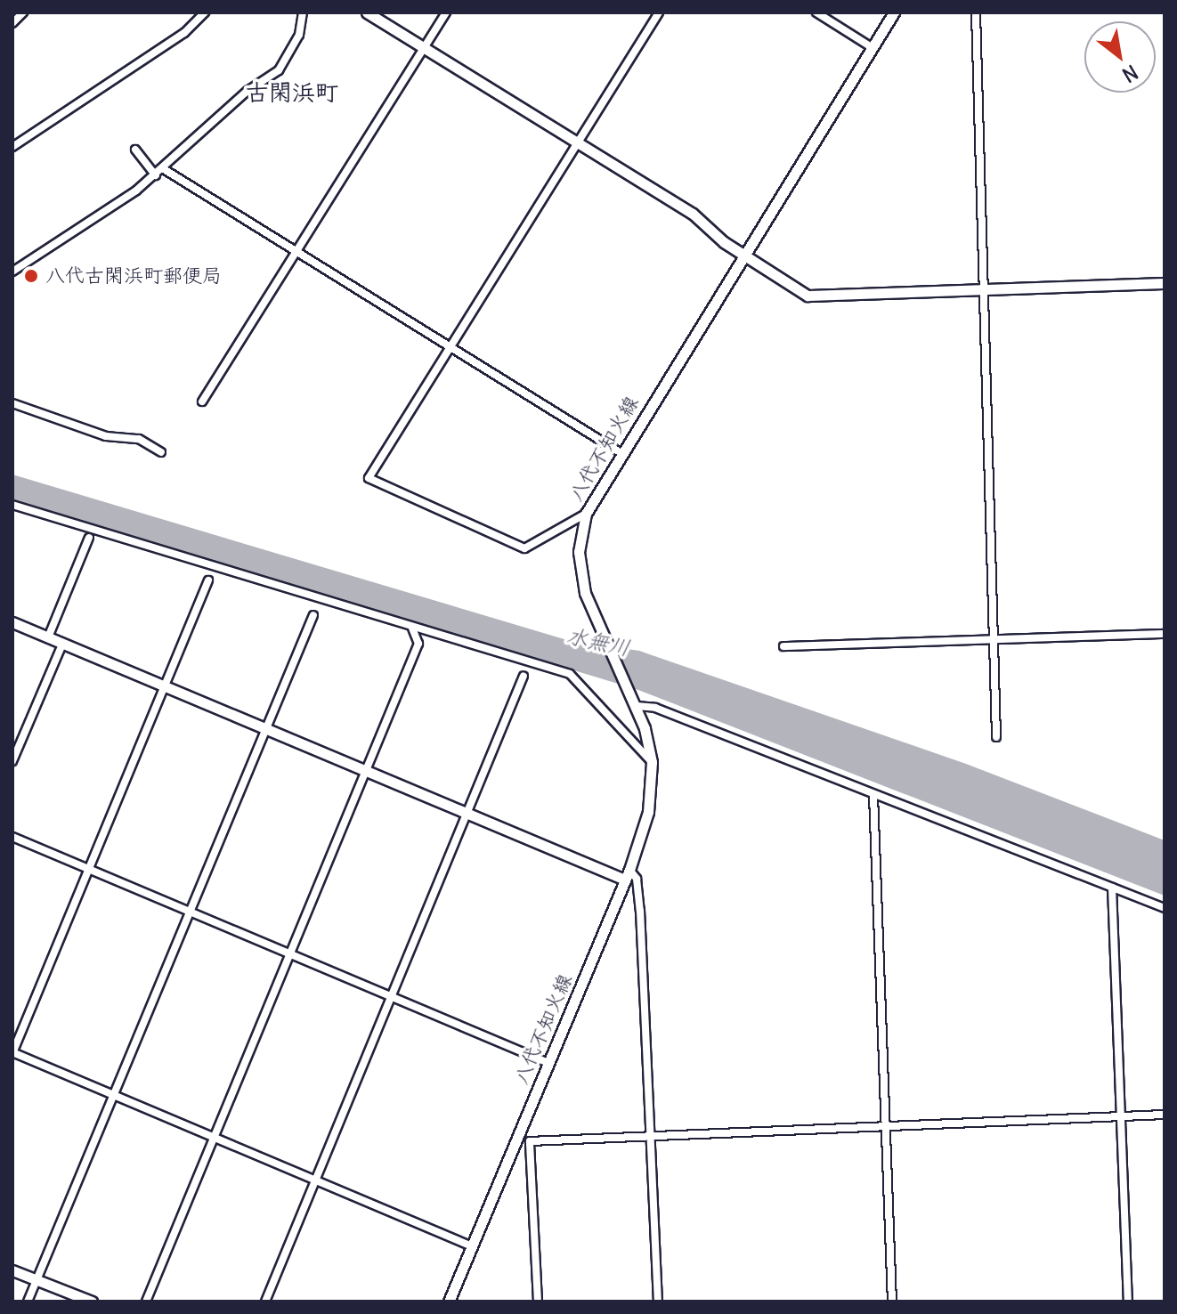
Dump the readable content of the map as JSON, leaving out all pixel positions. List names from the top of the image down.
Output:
{
  "streets": {
    "main road": ["八代不知火線"]
  },
  "districts": ["古閑浜町"],
  "water": ["水無川"],
  "places": ["八代古閑浜町郵便局"],
  "north": "bottom right"
}
